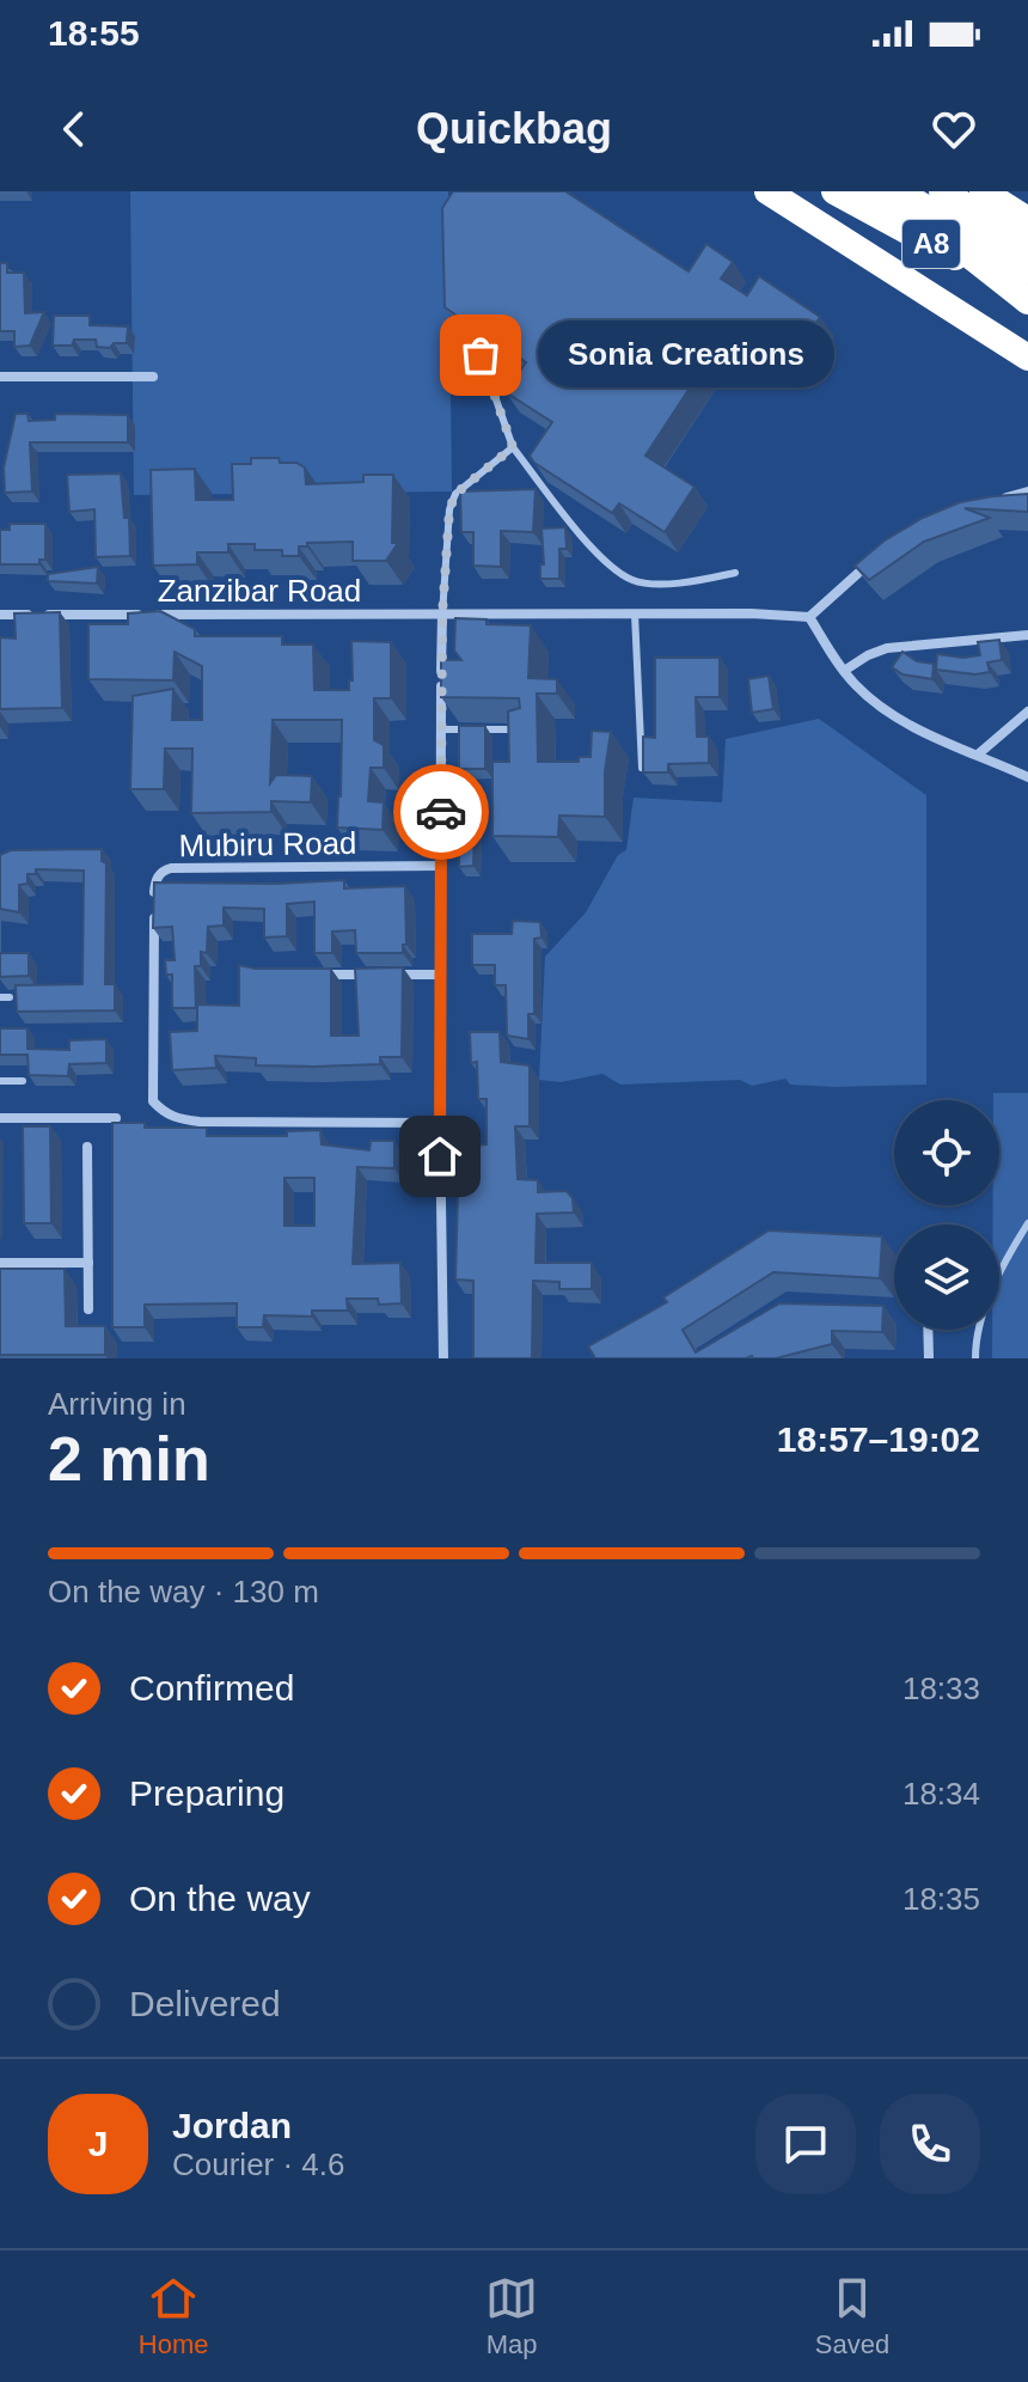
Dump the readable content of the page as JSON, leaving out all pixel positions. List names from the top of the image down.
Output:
{
  "streets": {
    "highway": ["A8"],
    "street": ["Zanzibar Road", "Mubiru Road"]
  },
  "places": ["Sonia Creations"],
  "page": {
    "status": "18:55",
    "header": "Quickbag",
    "bubble": "Sonia Creations",
    "heading": ["2 min", "Arriving in", "18:57–19:02"],
    "panel": ["Jordan", "Courier · 4.6"],
    "bar": "On the way · 130 m",
    "list": [
      ["Confirmed", "18:33"],
      ["Preparing", "18:34"],
      ["On the way", "18:35"],
      "Delivered"
    ],
    "round": "J",
    "tabs": ["Home", "Map", "Saved"]
  }
}
